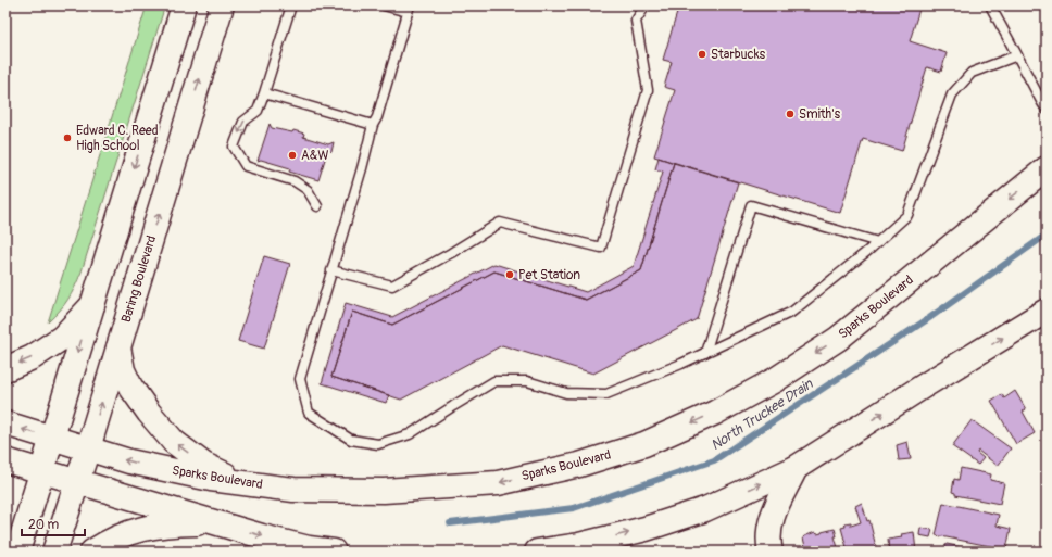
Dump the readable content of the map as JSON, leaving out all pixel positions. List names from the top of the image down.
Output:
{
  "streets": {
    "main road": ["Baring Boulevard", "Sparks Boulevard"]
  },
  "crossings": [
    ["Baring Boulevard", "Sparks Boulevard"]
  ],
  "water": ["North Truckee Drain"],
  "places": [
    "Starbucks",
    "Smith's",
    "Edward C. Reed High School",
    "A&W",
    "Pet Station"
  ],
  "scale_bar": "20 m"
}
